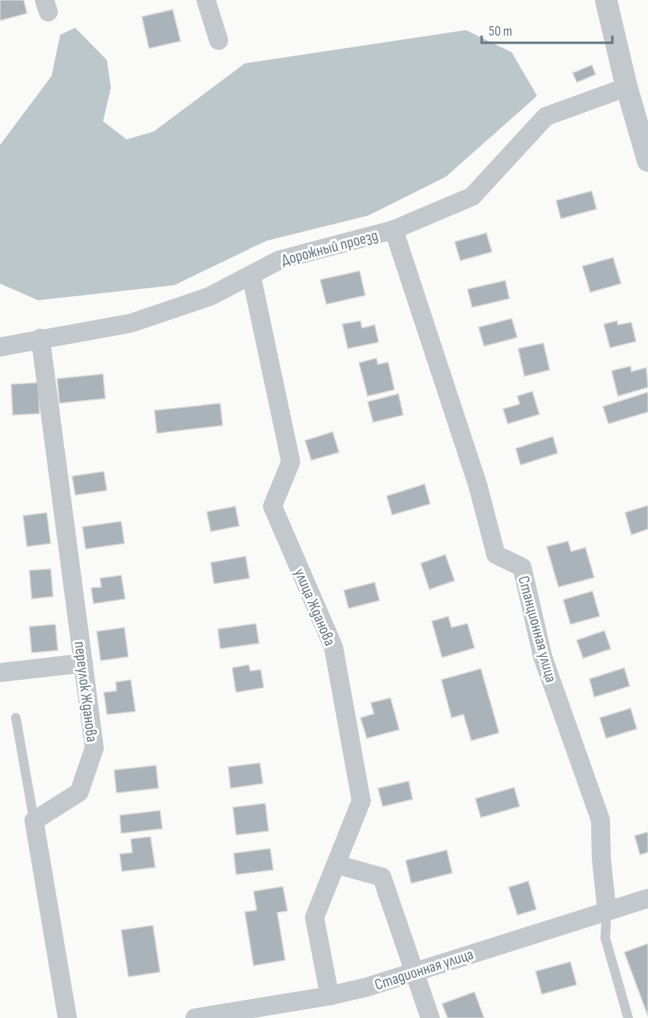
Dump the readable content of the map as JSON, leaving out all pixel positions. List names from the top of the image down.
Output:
{
  "streets": {
    "street": [
      "Дорожный проезд",
      "улица Жданова",
      "Станционная улица",
      "переулок Жданова",
      "Стадионная улица"
    ]
  },
  "crossings": [
    ["Дорожный проезд", "улица Жданова"],
    ["Дорожный проезд", "Станционная улица"],
    ["Дорожный проезд", "переулок Жданова"],
    ["улица Жданова", "Стадионная улица"],
    ["Станционная улица", "Стадионная улица"]
  ],
  "scale_bar": "50 m"
}
